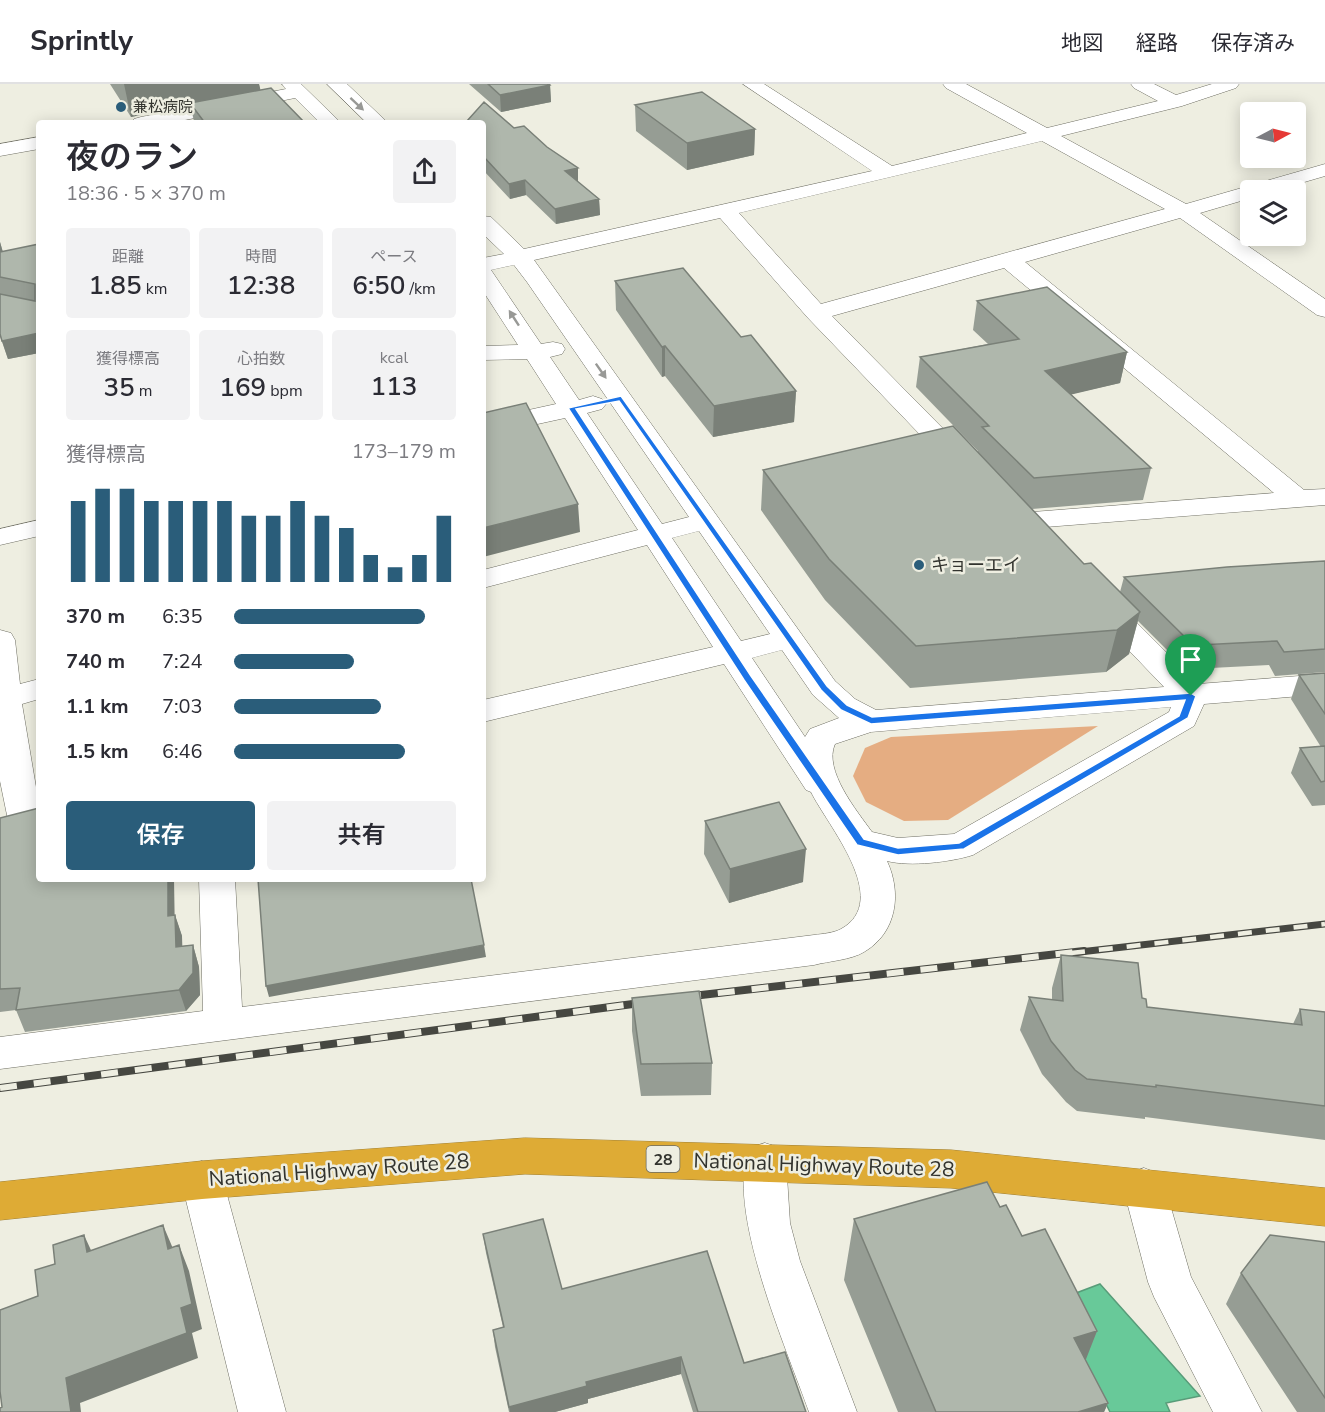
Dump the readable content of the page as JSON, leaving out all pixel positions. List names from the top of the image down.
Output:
{
  "streets": {
    "highway": ["28", "National Highway Route 28"]
  },
  "places": ["兼松病院", "キョーエイ"],
  "north": "right",
  "page": {
    "header": "Sprintly",
    "nav": ["地図", "経路", "保存済み"],
    "heading": ["夜のラン", "18:36 · 5 × 370 m"],
    "stats": [
      ["距離", "1.85 km"],
      ["時間", "12:38"],
      ["ペース", "6:50 /km"],
      ["獲得標高", "35 m"],
      ["心拍数", "169 bpm"],
      ["kcal", "113"]
    ],
    "chart": ["獲得標高", "173–179 m"],
    "list": [
      {
        "name": "370 m",
        "note": "6:35"
      },
      {
        "name": "740 m",
        "note": "7:24"
      },
      {
        "name": "1.1 km",
        "note": "7:03"
      },
      {
        "name": "1.5 km",
        "note": "6:46"
      }
    ],
    "buttons": ["保存", "共有"]
  }
}
